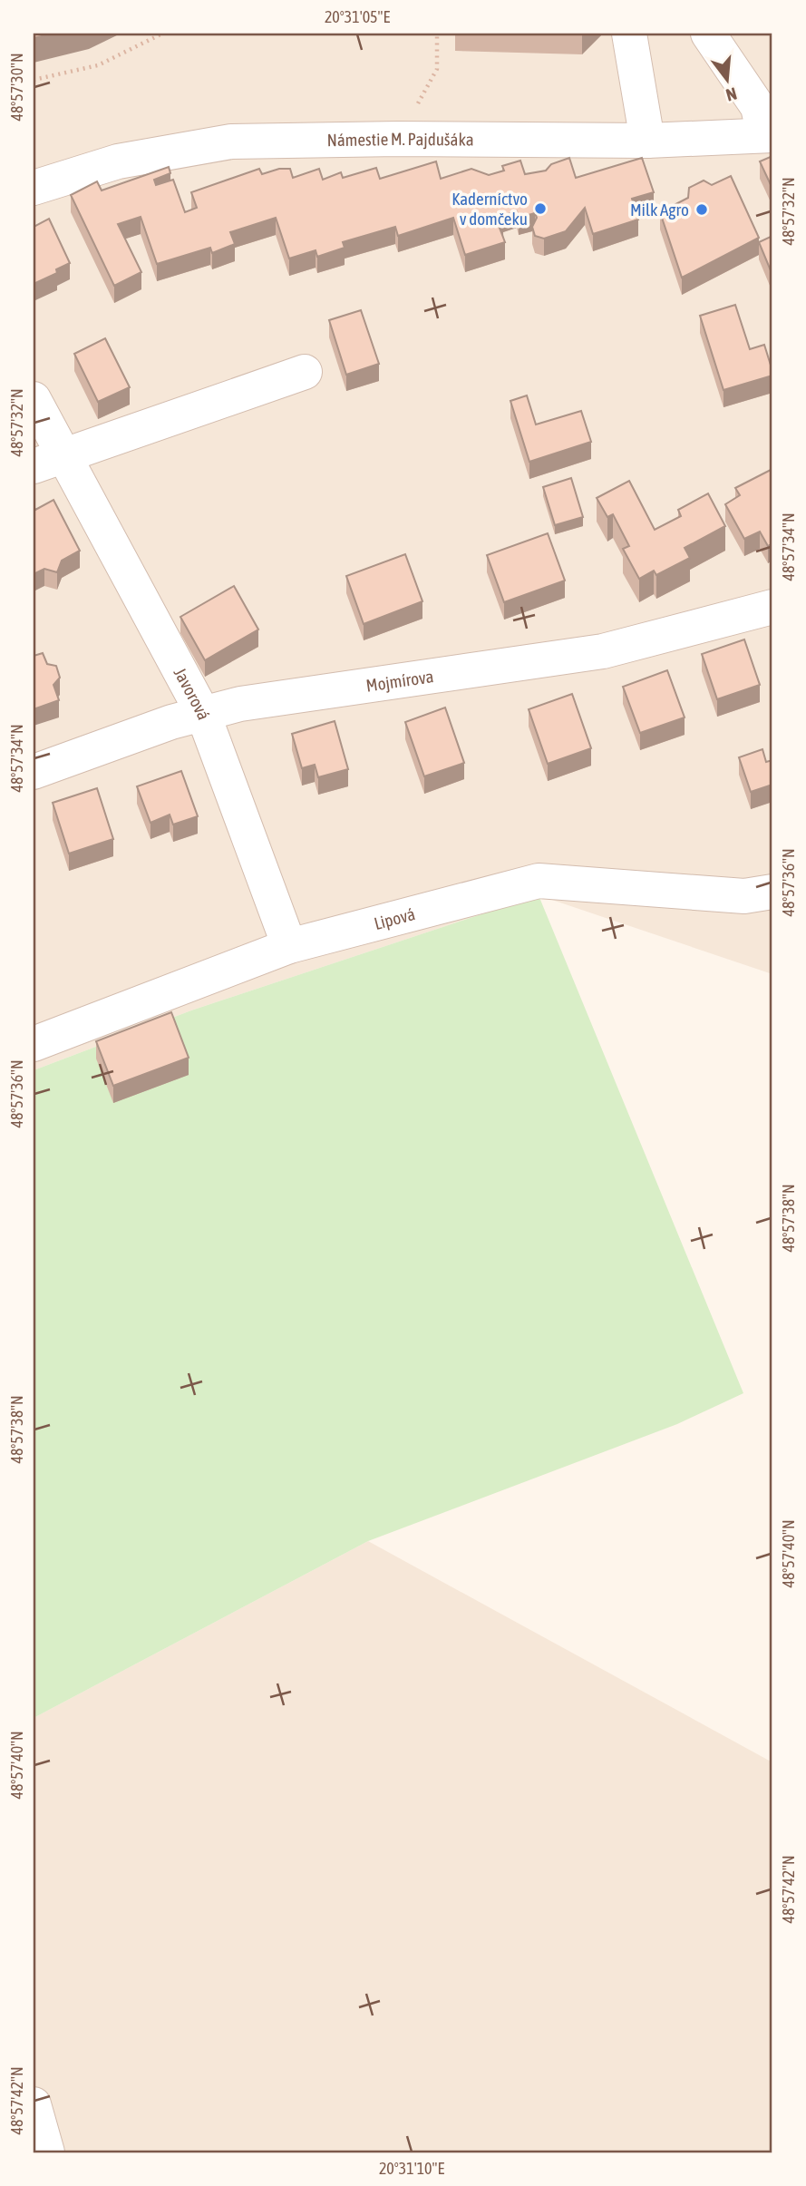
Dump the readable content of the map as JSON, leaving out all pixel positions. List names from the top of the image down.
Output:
{
  "streets": {
    "street": [
      "Námestie M. Pajdušáka",
      "Mojmírova",
      "Javorová",
      "Lipová"
    ]
  },
  "crossings": [
    ["Mojmírova", "Javorová"],
    ["Javorová", "Lipová"]
  ],
  "places": ["Kaderníctvo v domčeku", "Milk Agro"],
  "north": "bottom",
  "coordinates": [
    "20°31'05\"E",
    "48°57'30\"N",
    "48°57'32\"N",
    "48°57'34\"N",
    "48°57'36\"N",
    "48°57'38\"N",
    "48°57'40\"N",
    "48°57'42\"N",
    "20°31'10\"E"
  ]
}
